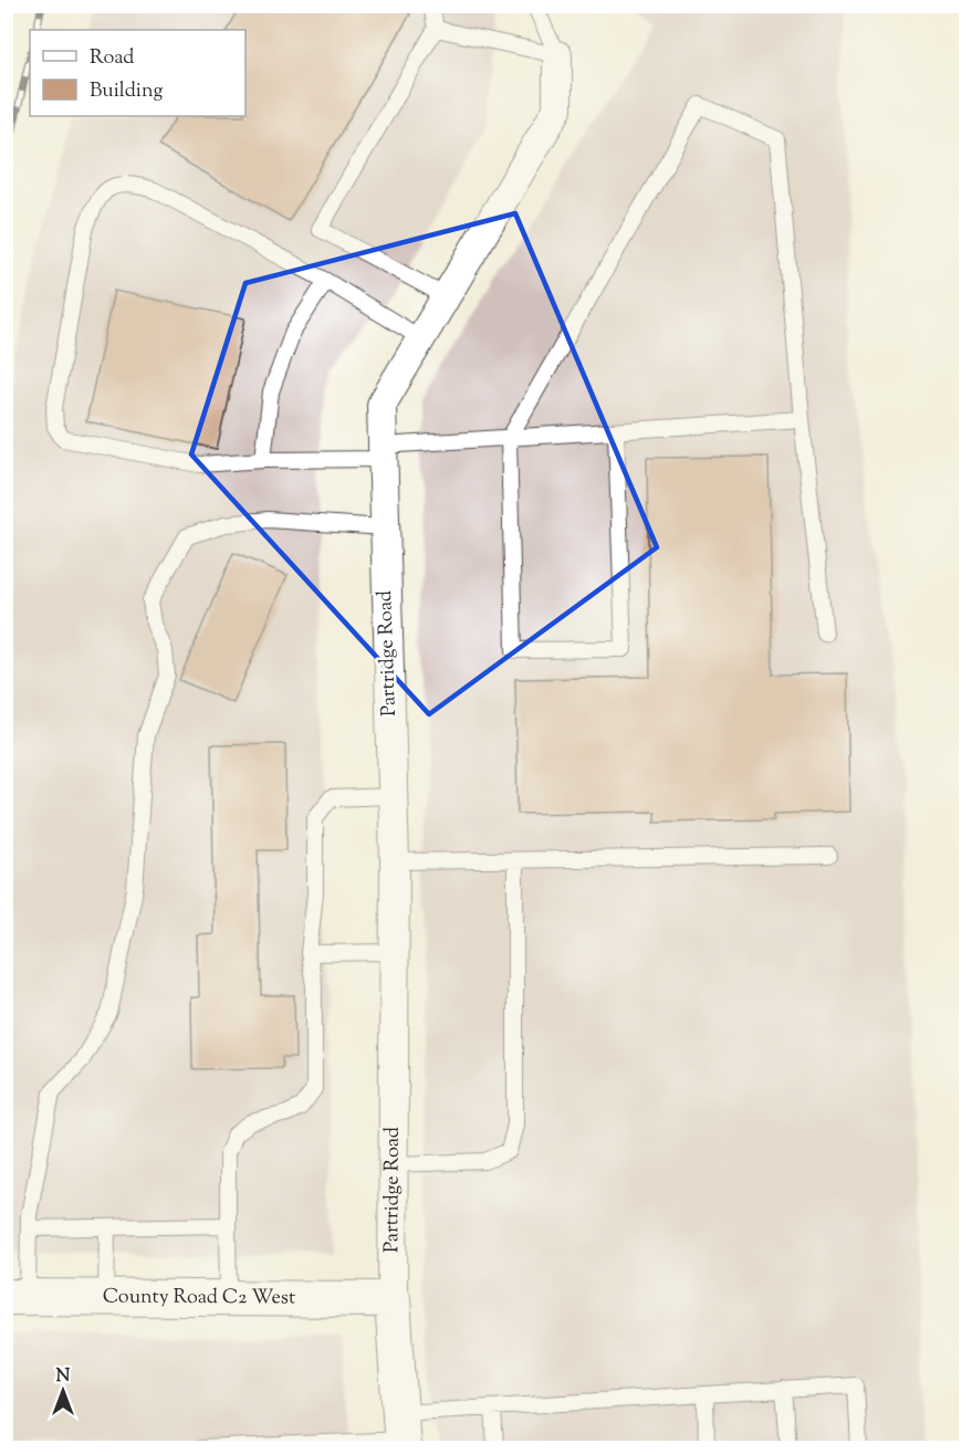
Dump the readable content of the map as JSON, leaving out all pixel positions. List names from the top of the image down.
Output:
{
  "streets": {
    "street": ["Partridge Road", "County Road C2 West"]
  },
  "crossings": [
    ["Partridge Road", "County Road C2 West"]
  ],
  "legend": ["Road", "Building"],
  "north": "top"
}
